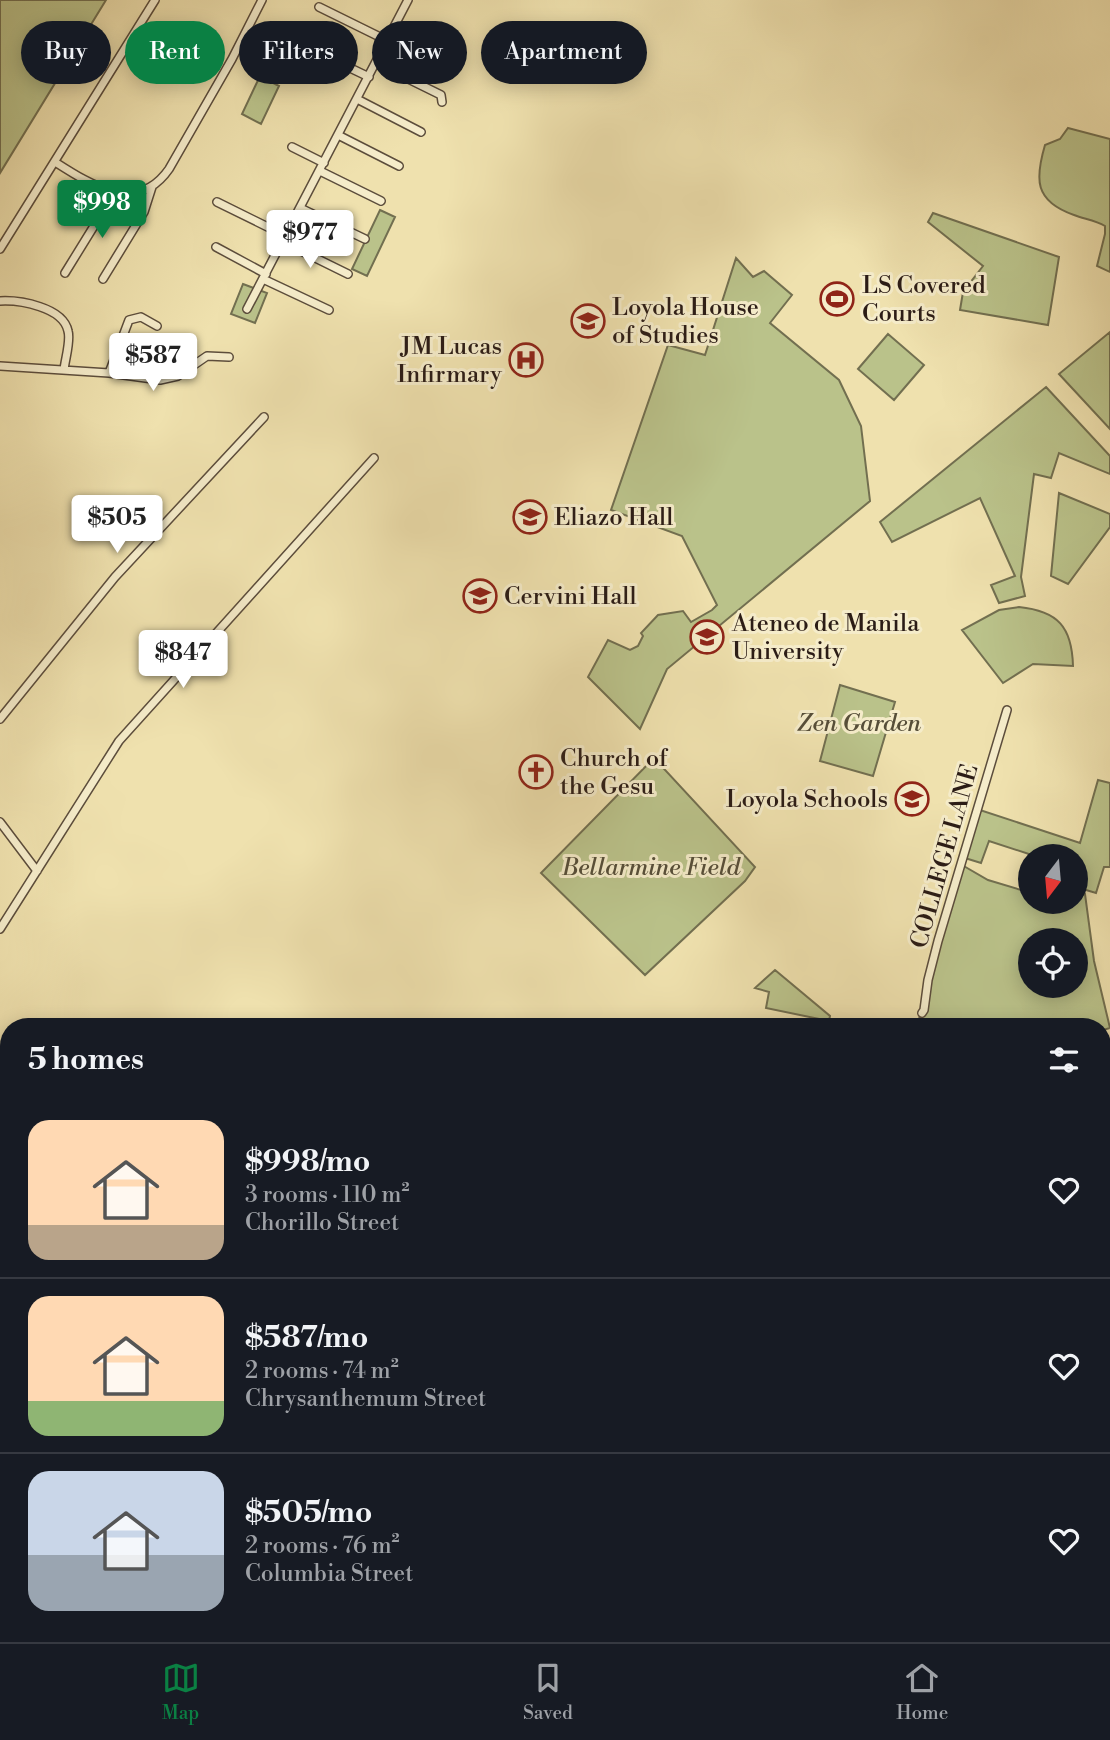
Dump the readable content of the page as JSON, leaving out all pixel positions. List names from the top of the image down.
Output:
{
  "streets": {
    "street": ["COLLEGE LANE"]
  },
  "parks": ["Zen Garden", "Bellarmine Field"],
  "places": {
    "sports": ["LS Covered Courts"],
    "school or university": [
      "Loyola House of Studies",
      "Eliazo Hall",
      "Cervini Hall",
      "Ateneo de Manila University",
      "Loyola Schools"
    ],
    "hospital": ["JM Lucas Infirmary"],
    "church": ["Church of the Gesu"]
  },
  "north": "bottom",
  "page": {
    "chip": [
      "Buy",
      "Rent",
      "Filters",
      "New",
      "Apartment"
    ],
    "price": [
      "$998",
      "$977",
      "$587",
      "$505",
      "$847"
    ],
    "heading": "5 homes",
    "list": [
      {
        "name": "$998/mo",
        "note": "3 rooms · 110 m² · Chorillo Street"
      },
      {
        "name": "$587/mo",
        "note": "2 rooms · 74 m² · Chrysanthemum Street"
      },
      {
        "name": "$505/mo",
        "note": "2 rooms · 76 m² · Columbia Street"
      }
    ],
    "tabs": ["Map", "Saved", "Home"]
  }
}
